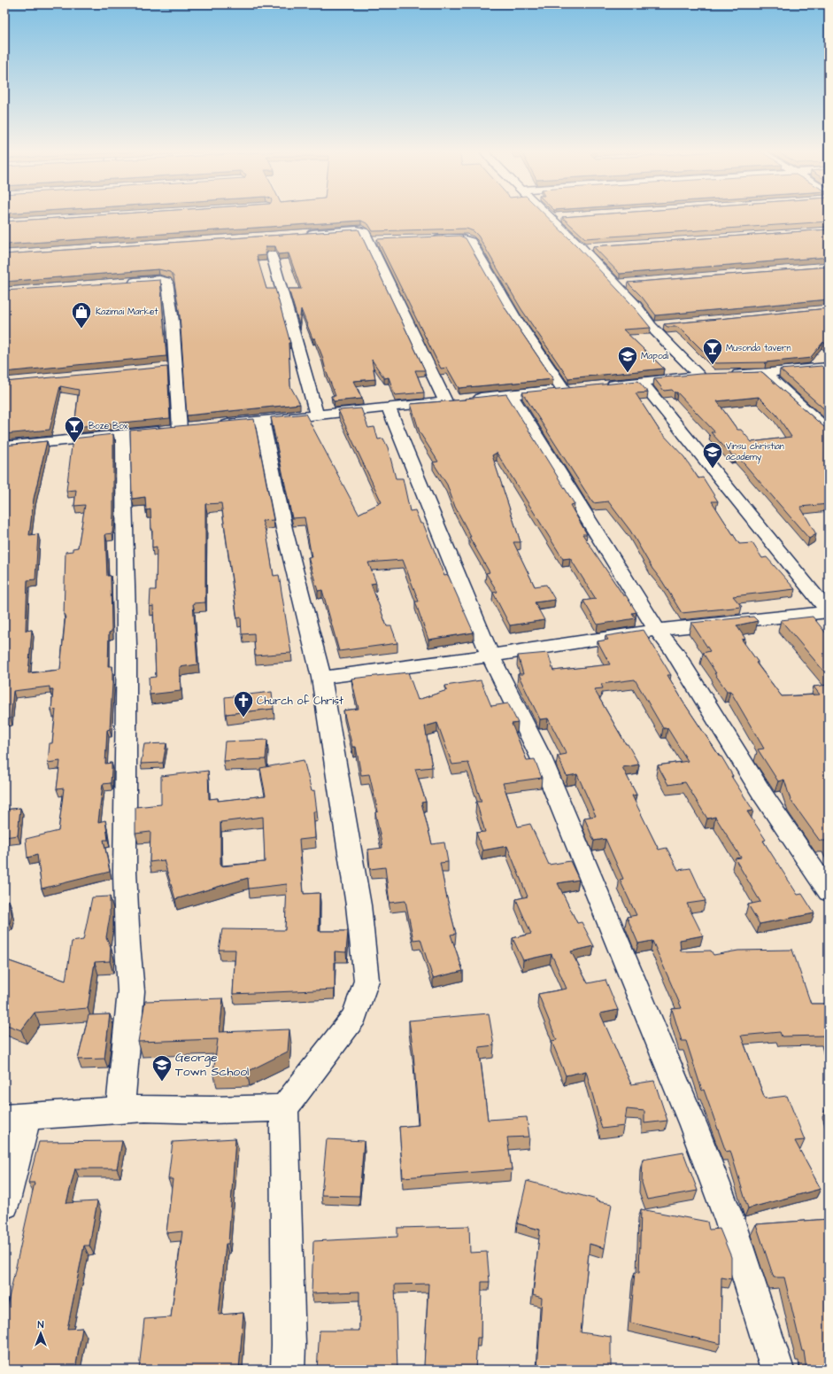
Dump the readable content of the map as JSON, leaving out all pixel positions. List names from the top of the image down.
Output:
{
  "places": {
    "shop": ["Kazimai Market"],
    "bar": ["Musonda tavern", "Boze Box"],
    "school or university": ["Mapodi", "Vinsu christian academy", "George Town School"],
    "church": ["Church of Christ"]
  },
  "north": "top"
}
